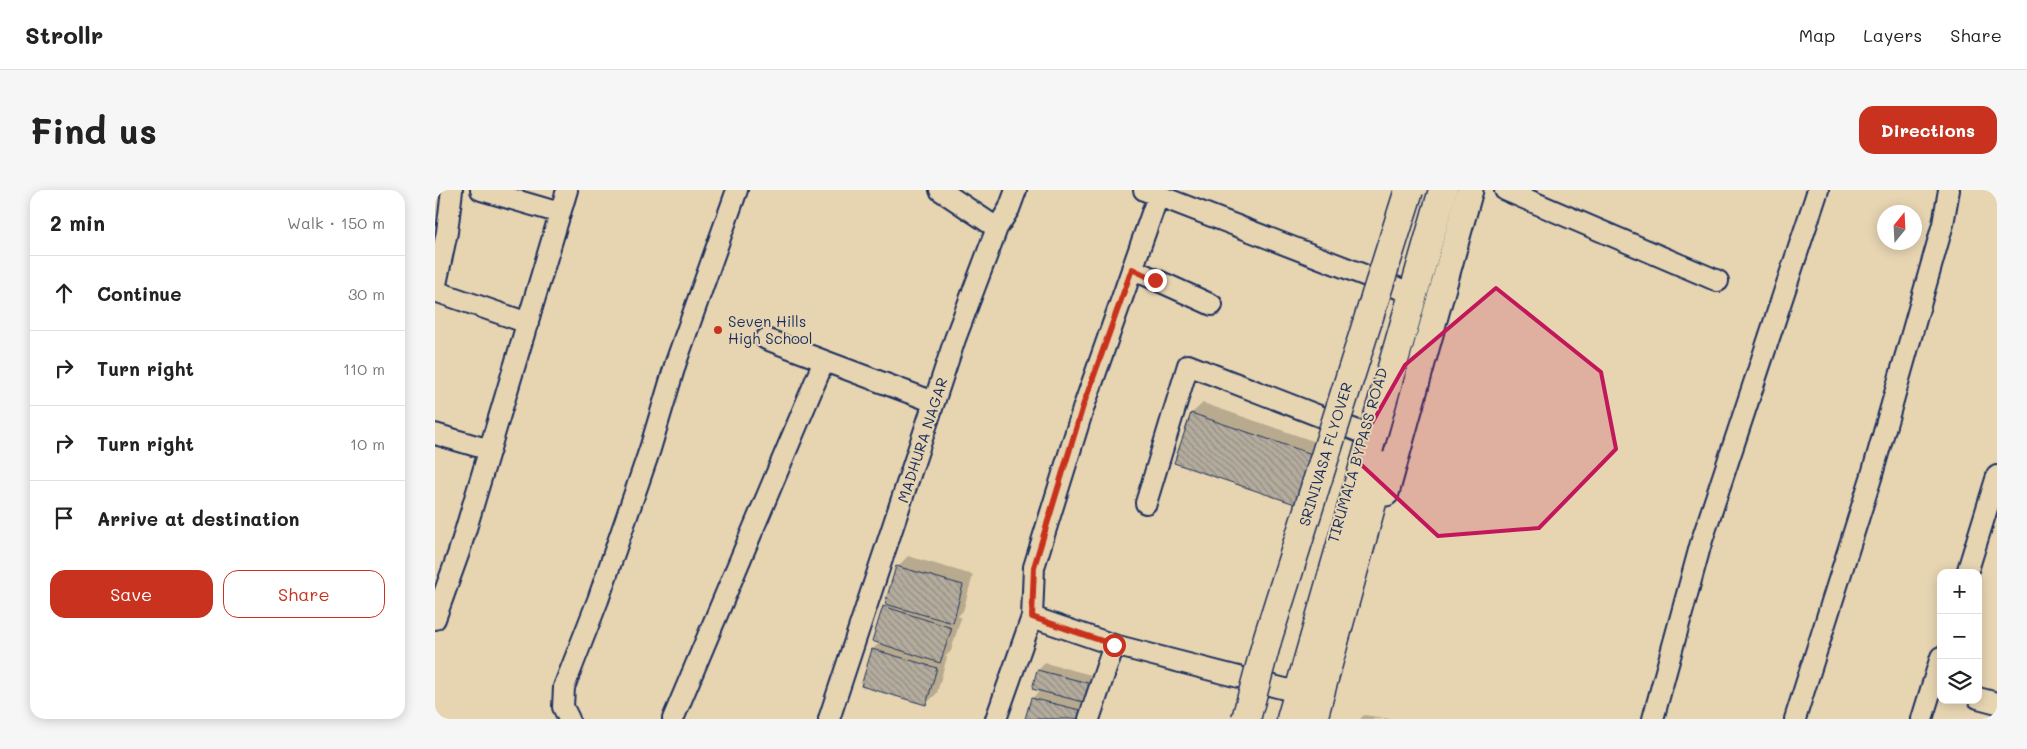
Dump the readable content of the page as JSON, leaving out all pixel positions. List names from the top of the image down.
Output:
{
  "streets": {
    "main road": ["SRINIVASA FLYOVER"],
    "street": ["MADHURA NAGAR", "TIRUMALA BYPASS ROAD"]
  },
  "places": ["Seven Hills High School"],
  "north": "top",
  "page": {
    "header": "Strollr",
    "nav": ["Map", "Layers", "Share"],
    "buttons": [
      "Directions",
      ["Save", "Share"]
    ],
    "title": "Find us",
    "heading": ["2 min", "Walk · 150 m"],
    "list": [
      ["Continue", "30 m"],
      ["Turn right", "110 m"],
      ["Turn right", "10 m"],
      "Arrive at destination"
    ],
    "map_buttons": ["+", "−"]
  }
}
